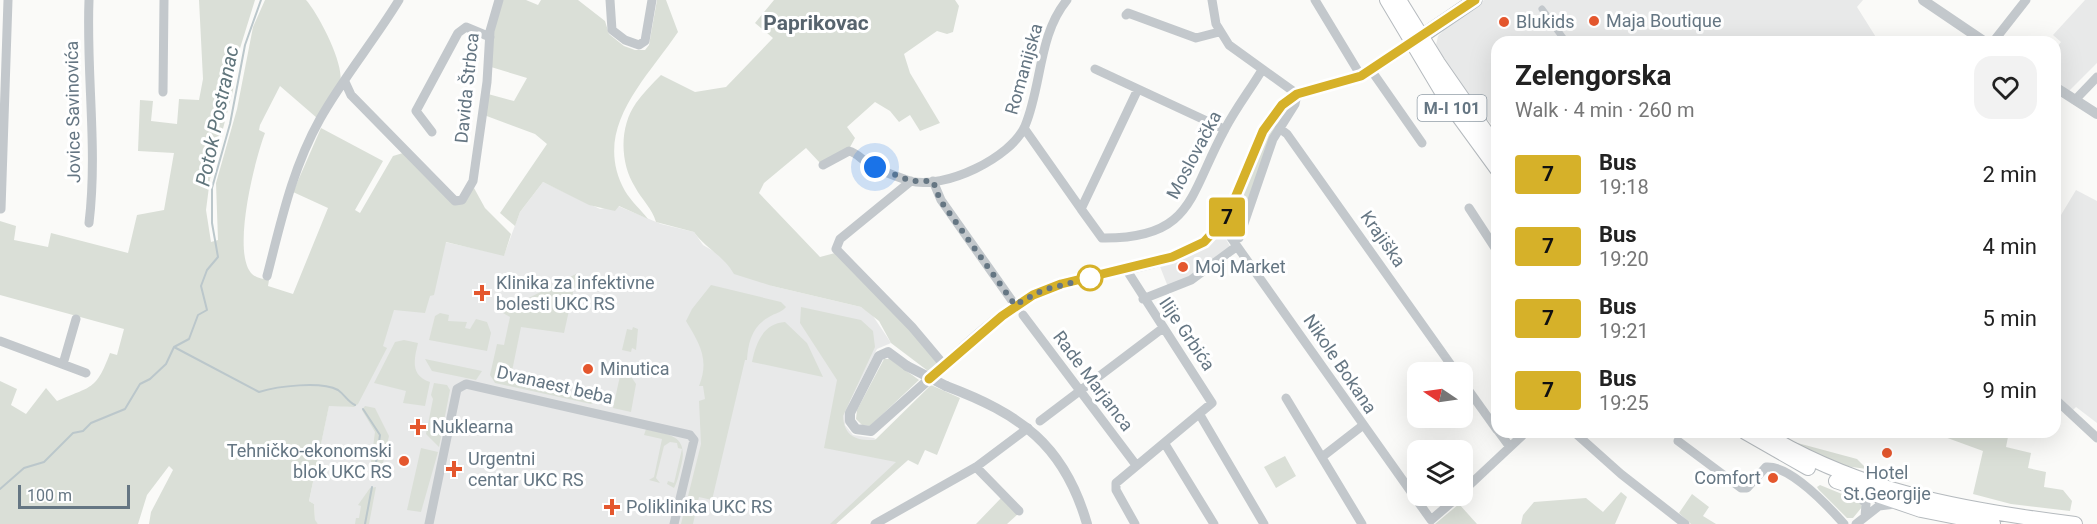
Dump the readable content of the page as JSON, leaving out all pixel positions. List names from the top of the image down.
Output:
{
  "streets": {
    "main road": ["M-I 101"],
    "street": [
      "Romanijska",
      "Davida Štrbca",
      "Jovice Savinovića",
      "Moslovačka",
      "Krajiška",
      "Ilije Grbića",
      "Nikole Bokana",
      "Rade Marjanca",
      "Dvanaest beba"
    ]
  },
  "districts": ["Paprikovac"],
  "water": ["Potok Postranac"],
  "places": {
    "other": [
      "Maja Boutique",
      "Blukids",
      "Moj Market",
      "Minutica",
      "Hotel St.Georgije",
      "Tehničko-ekonomski blok UKC RS",
      "Comfort"
    ],
    "health": [
      "Klinika za infektivne bolesti UKC RS",
      "Nuklearna",
      "Urgentni centar UKC RS",
      "Poliklinika UKC RS"
    ]
  },
  "lines": ["bus line 7"],
  "scale_bar": "100 m",
  "north": "left",
  "page": {
    "on_map": "7",
    "heading": ["Zelengorska", "Walk · 4 min · 260 m"],
    "list": [
      {
        "mark": "7",
        "name": "Bus",
        "note": "19:18",
        "value": "2 min"
      },
      {
        "mark": "7",
        "name": "Bus",
        "note": "19:20",
        "value": "4 min"
      },
      {
        "mark": "7",
        "name": "Bus",
        "note": "19:21",
        "value": "5 min"
      },
      {
        "mark": "7",
        "name": "Bus",
        "note": "19:25",
        "value": "9 min"
      }
    ],
    "scale": "100 m"
  }
}
